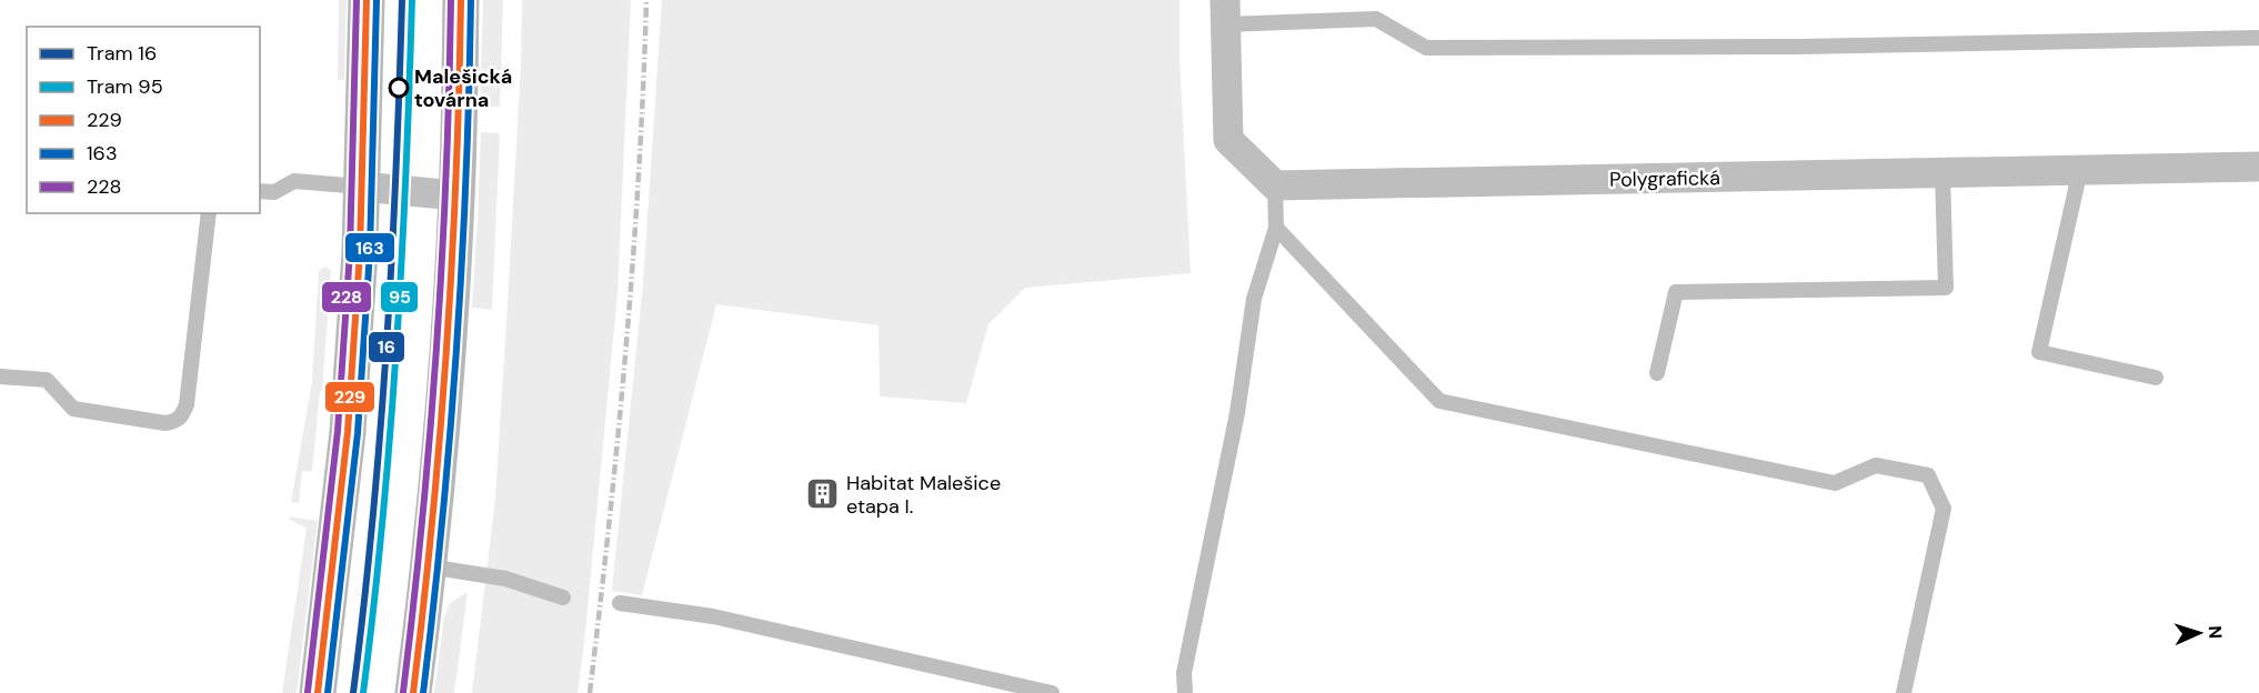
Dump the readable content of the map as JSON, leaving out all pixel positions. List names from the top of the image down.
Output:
{
  "streets": {
    "street": ["Polygrafická"]
  },
  "places": {
    "other": ["Malešická továrna"],
    "building": ["Habitat Malešice etapa I."]
  },
  "lines": [
    "tram line 16",
    "tram line 95",
    "transit line 229",
    "transit line 163",
    "transit line 228"
  ],
  "legend": [
    "Tram 16",
    "Tram 95",
    "229",
    "163",
    "228"
  ],
  "north": "right"
}
